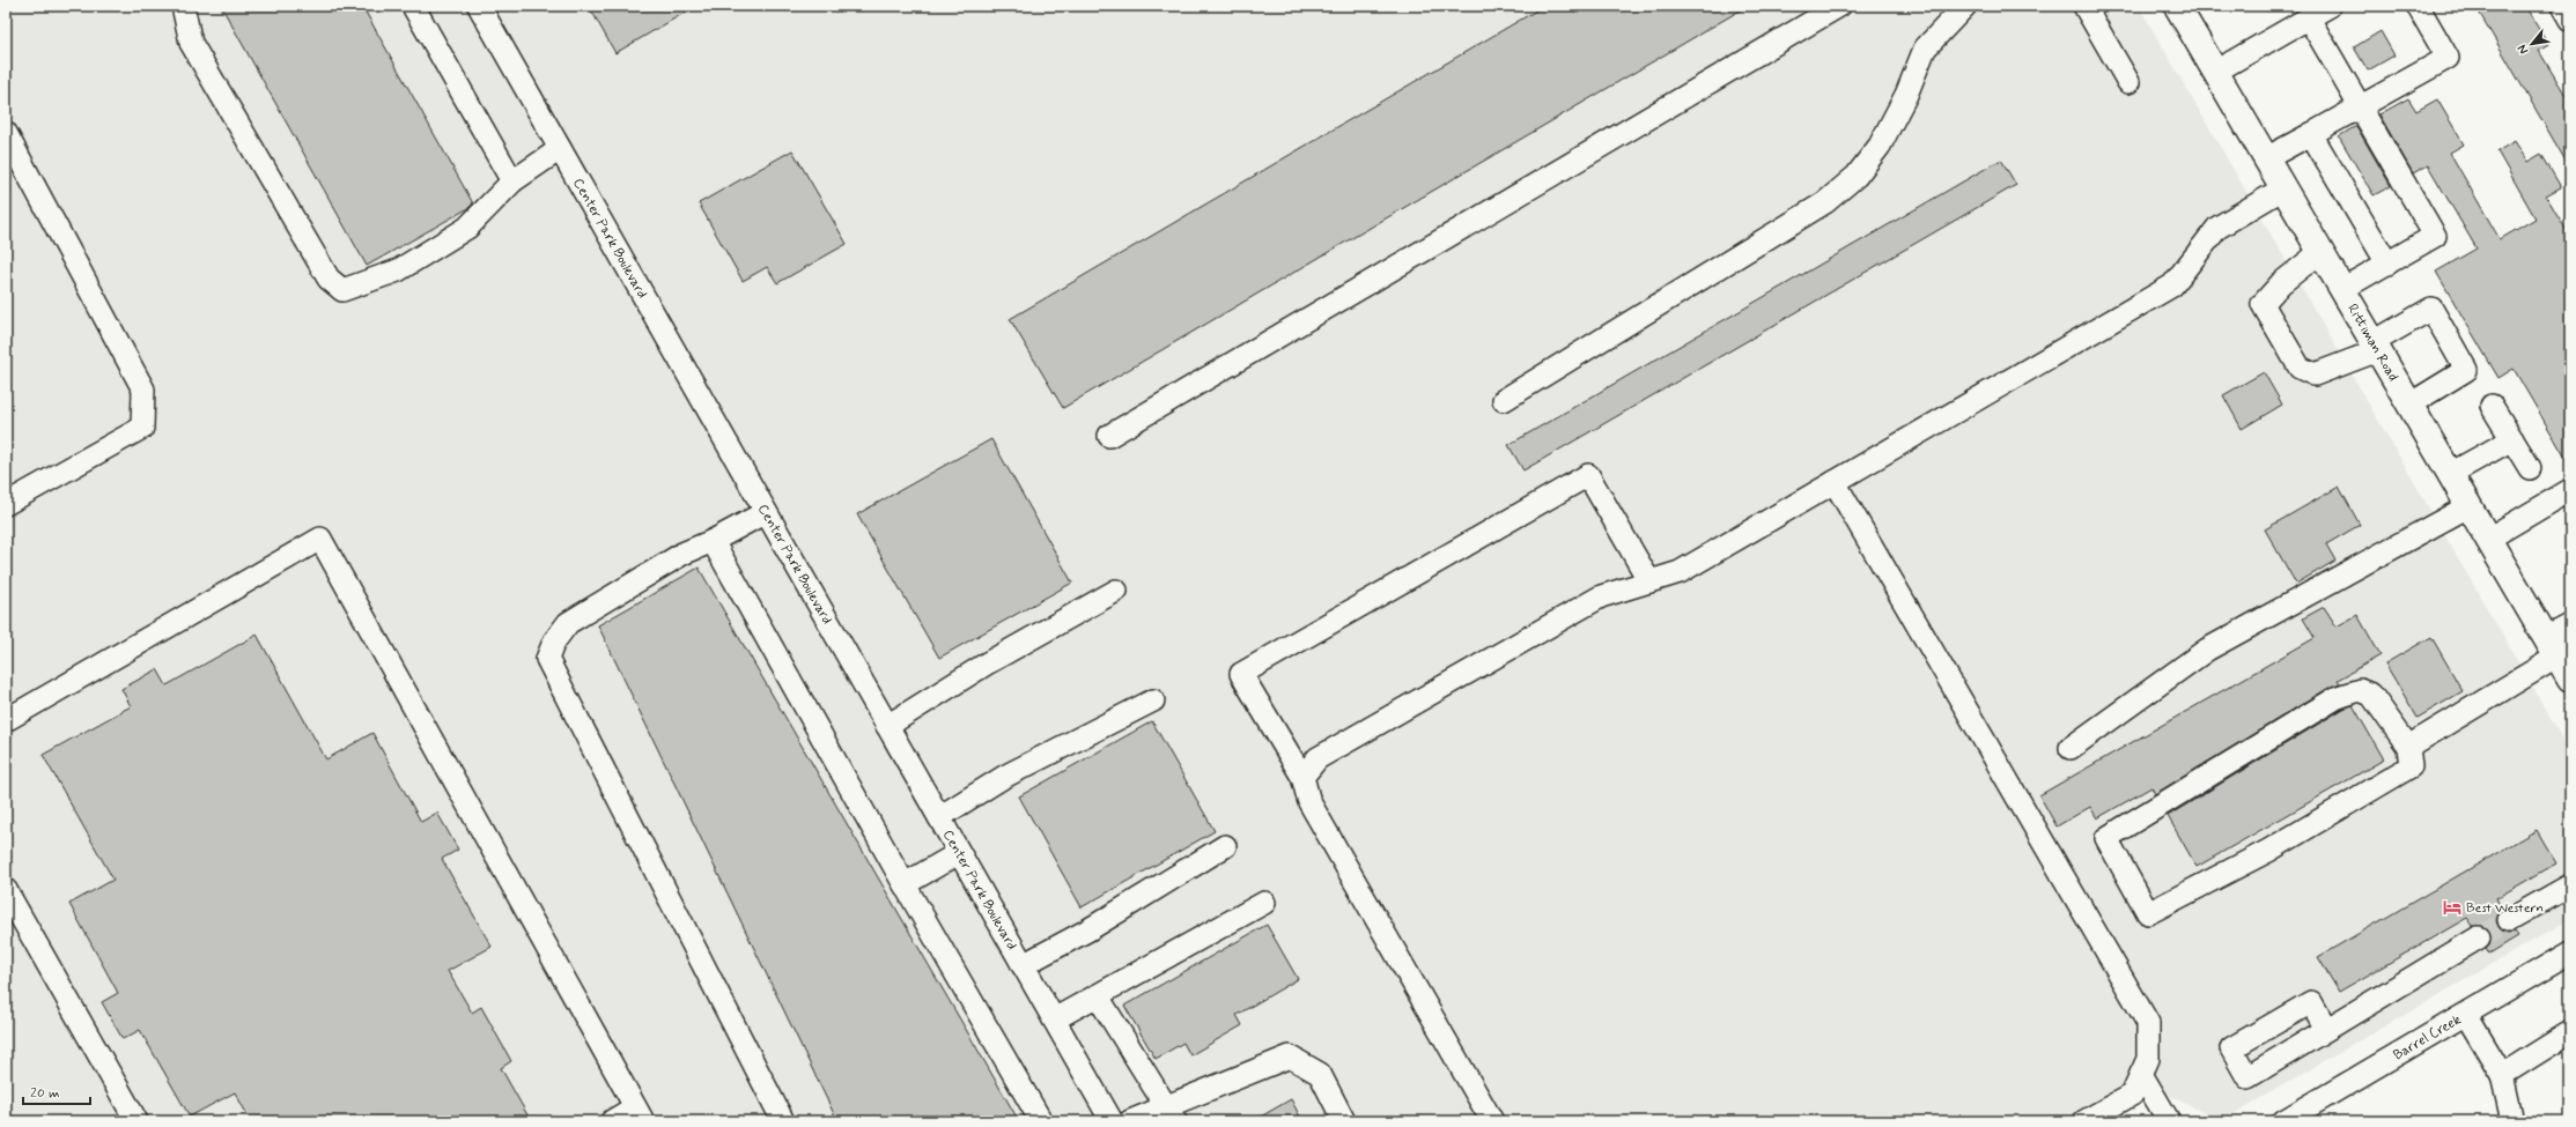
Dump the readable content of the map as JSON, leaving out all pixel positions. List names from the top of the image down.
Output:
{
  "streets": {
    "main road": ["Rittiman Road"],
    "street": ["Center Park Boulevard", "Barrel Creek"]
  },
  "places": {
    "hotel": ["Best Western"]
  },
  "scale_bar": "20 m",
  "north": "bottom left"
}
